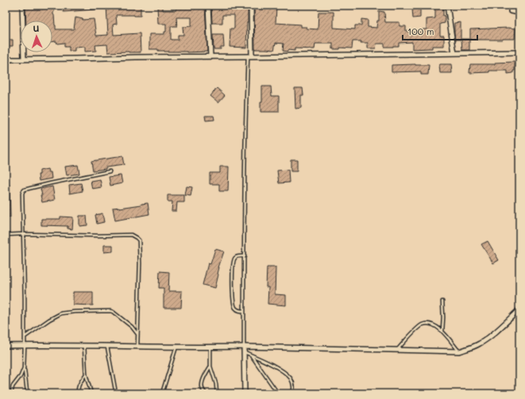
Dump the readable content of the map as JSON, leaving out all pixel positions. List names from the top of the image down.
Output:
{
  "scale_bar": "100 m",
  "north": "top"
}
